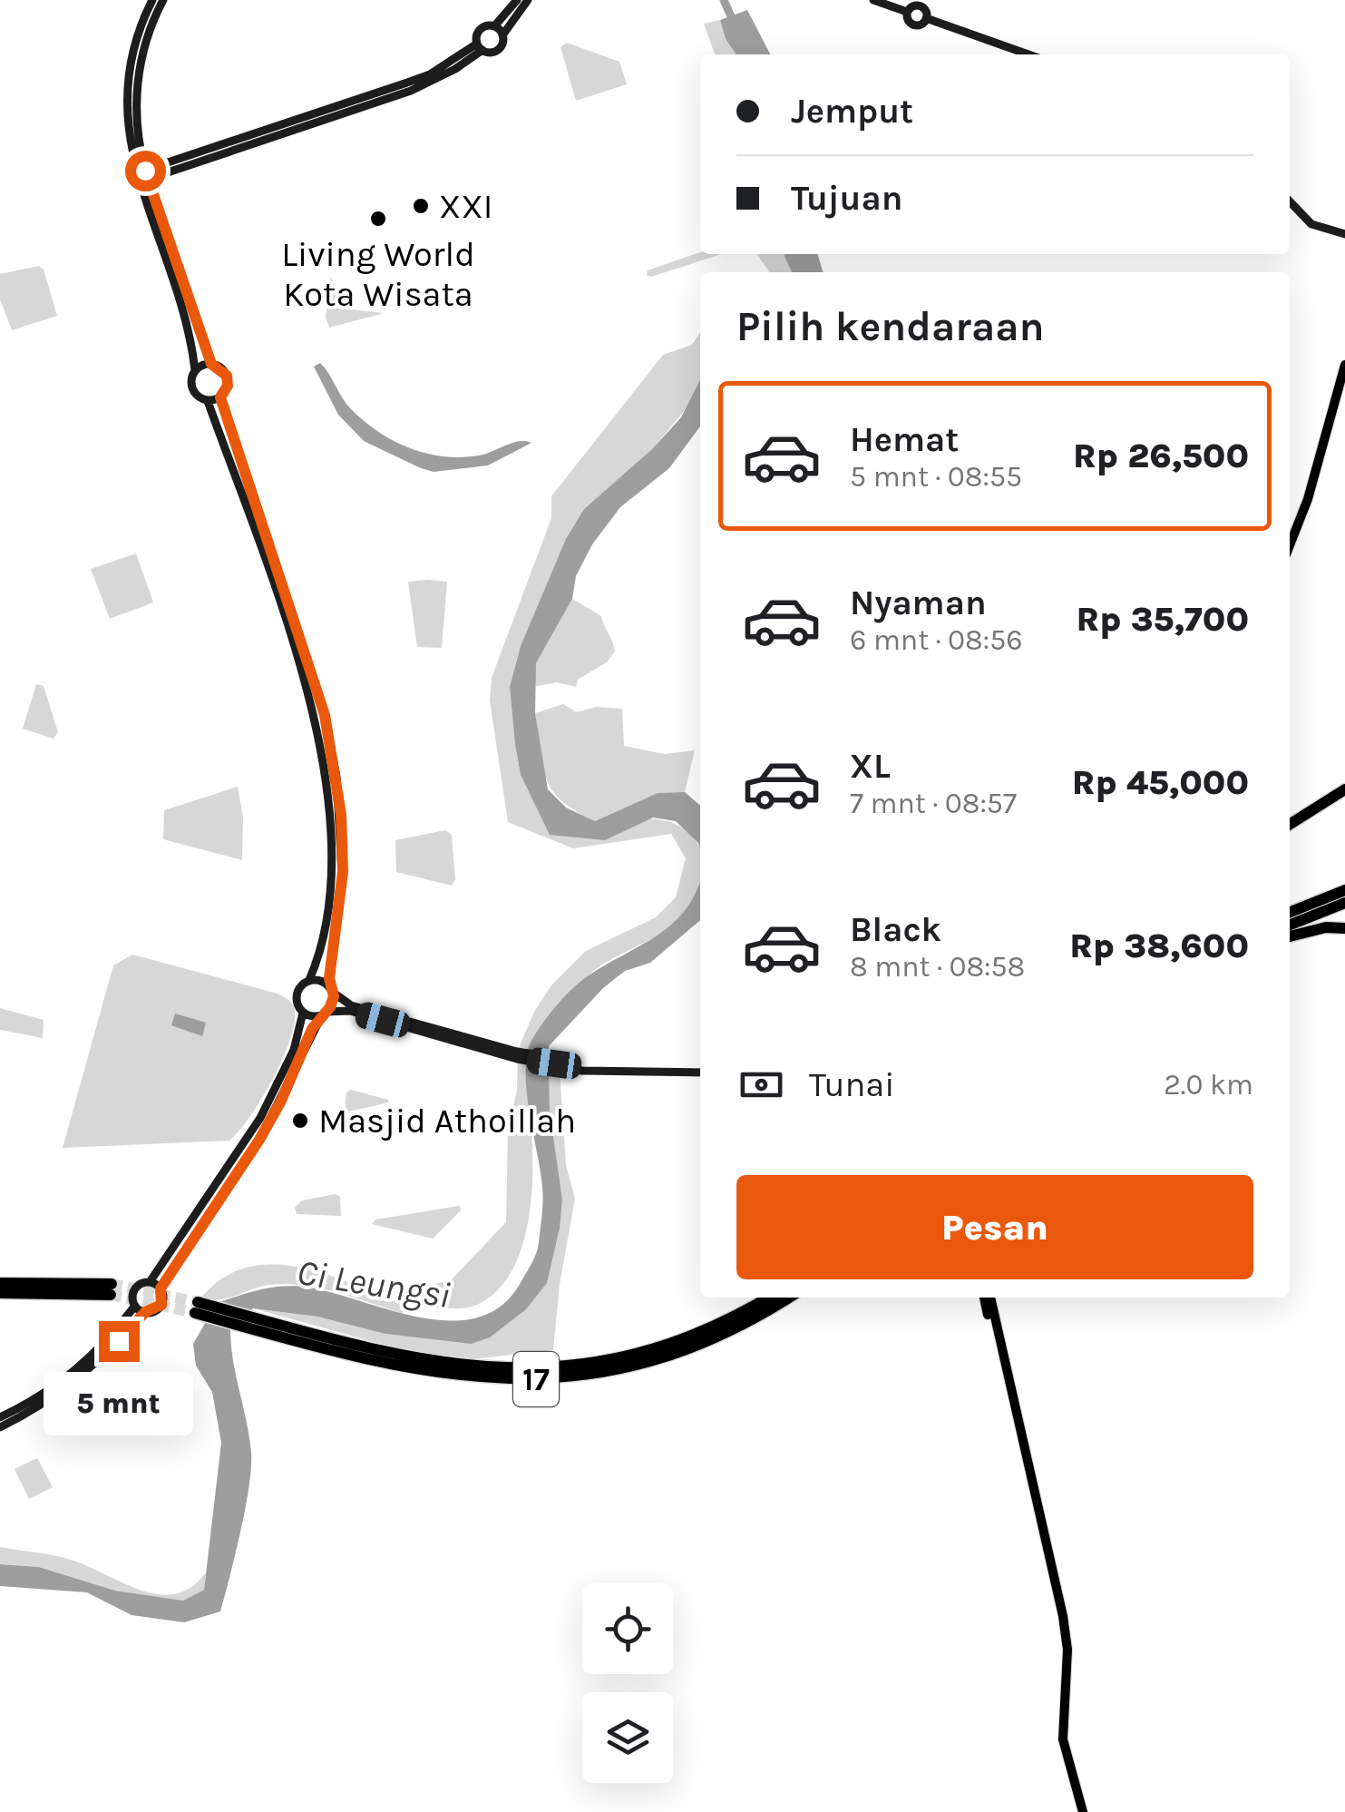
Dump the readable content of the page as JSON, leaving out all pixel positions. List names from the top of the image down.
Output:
{
  "streets": {
    "highway": ["17"]
  },
  "water": ["Ci Leungsi"],
  "places": ["XXI", "Living World Kota Wisata", "Masjid Athoillah"],
  "page": {
    "banner": ["Jemput", "Tujuan"],
    "heading": "Pilih kendaraan",
    "list": [
      {
        "name": "Hemat",
        "note": "5 mnt · 08:55",
        "value": "Rp 26,500"
      },
      {
        "name": "Nyaman",
        "note": "6 mnt · 08:56",
        "value": "Rp 35,700"
      },
      {
        "name": "XL",
        "note": "7 mnt · 08:57",
        "value": "Rp 45,000"
      },
      {
        "name": "Black",
        "note": "8 mnt · 08:58",
        "value": "Rp 38,600"
      }
    ],
    "pay": ["Tunai", "2.0 km"],
    "buttons": "Pesan",
    "bubble": "5 mnt"
  }
}
